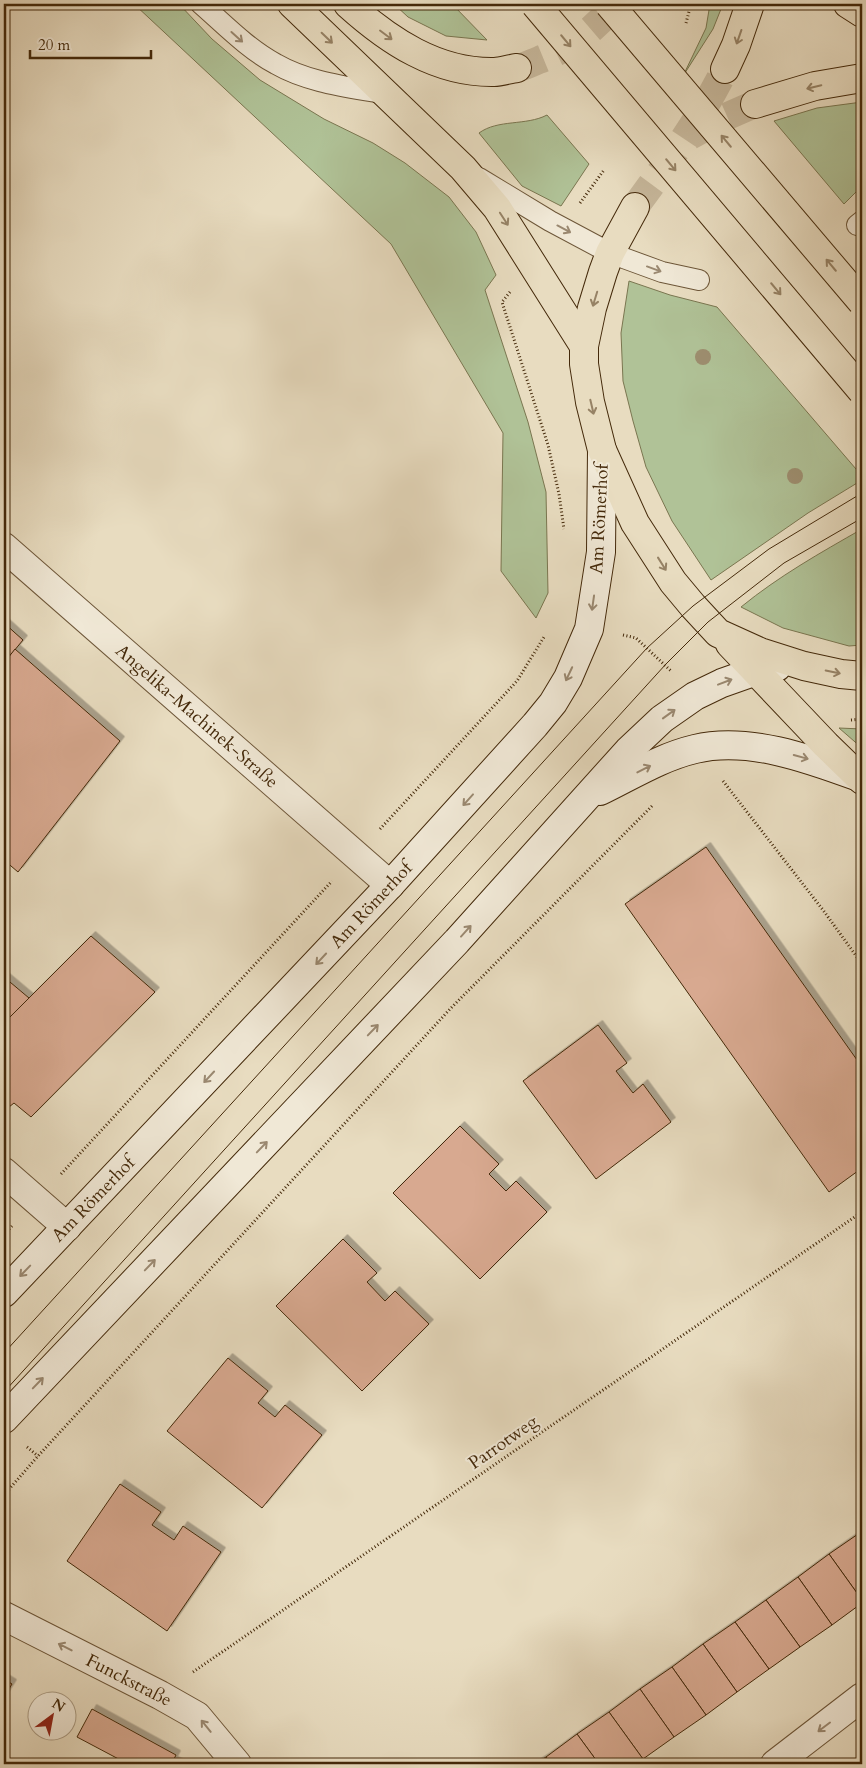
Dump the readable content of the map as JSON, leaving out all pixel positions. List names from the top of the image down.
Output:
{
  "streets": {
    "main road": ["Am Römerhof", "Angelika-Machinek-Straße", "Funckstraße"],
    "path": ["Parrotweg"]
  },
  "crossings": [
    ["Am Römerhof", "Angelika-Machinek-Straße"],
    ["Parrotweg", "Funckstraße"]
  ],
  "one_way": ["Funckstraße"],
  "scale_bar": "20 m",
  "north": "top right"
}
